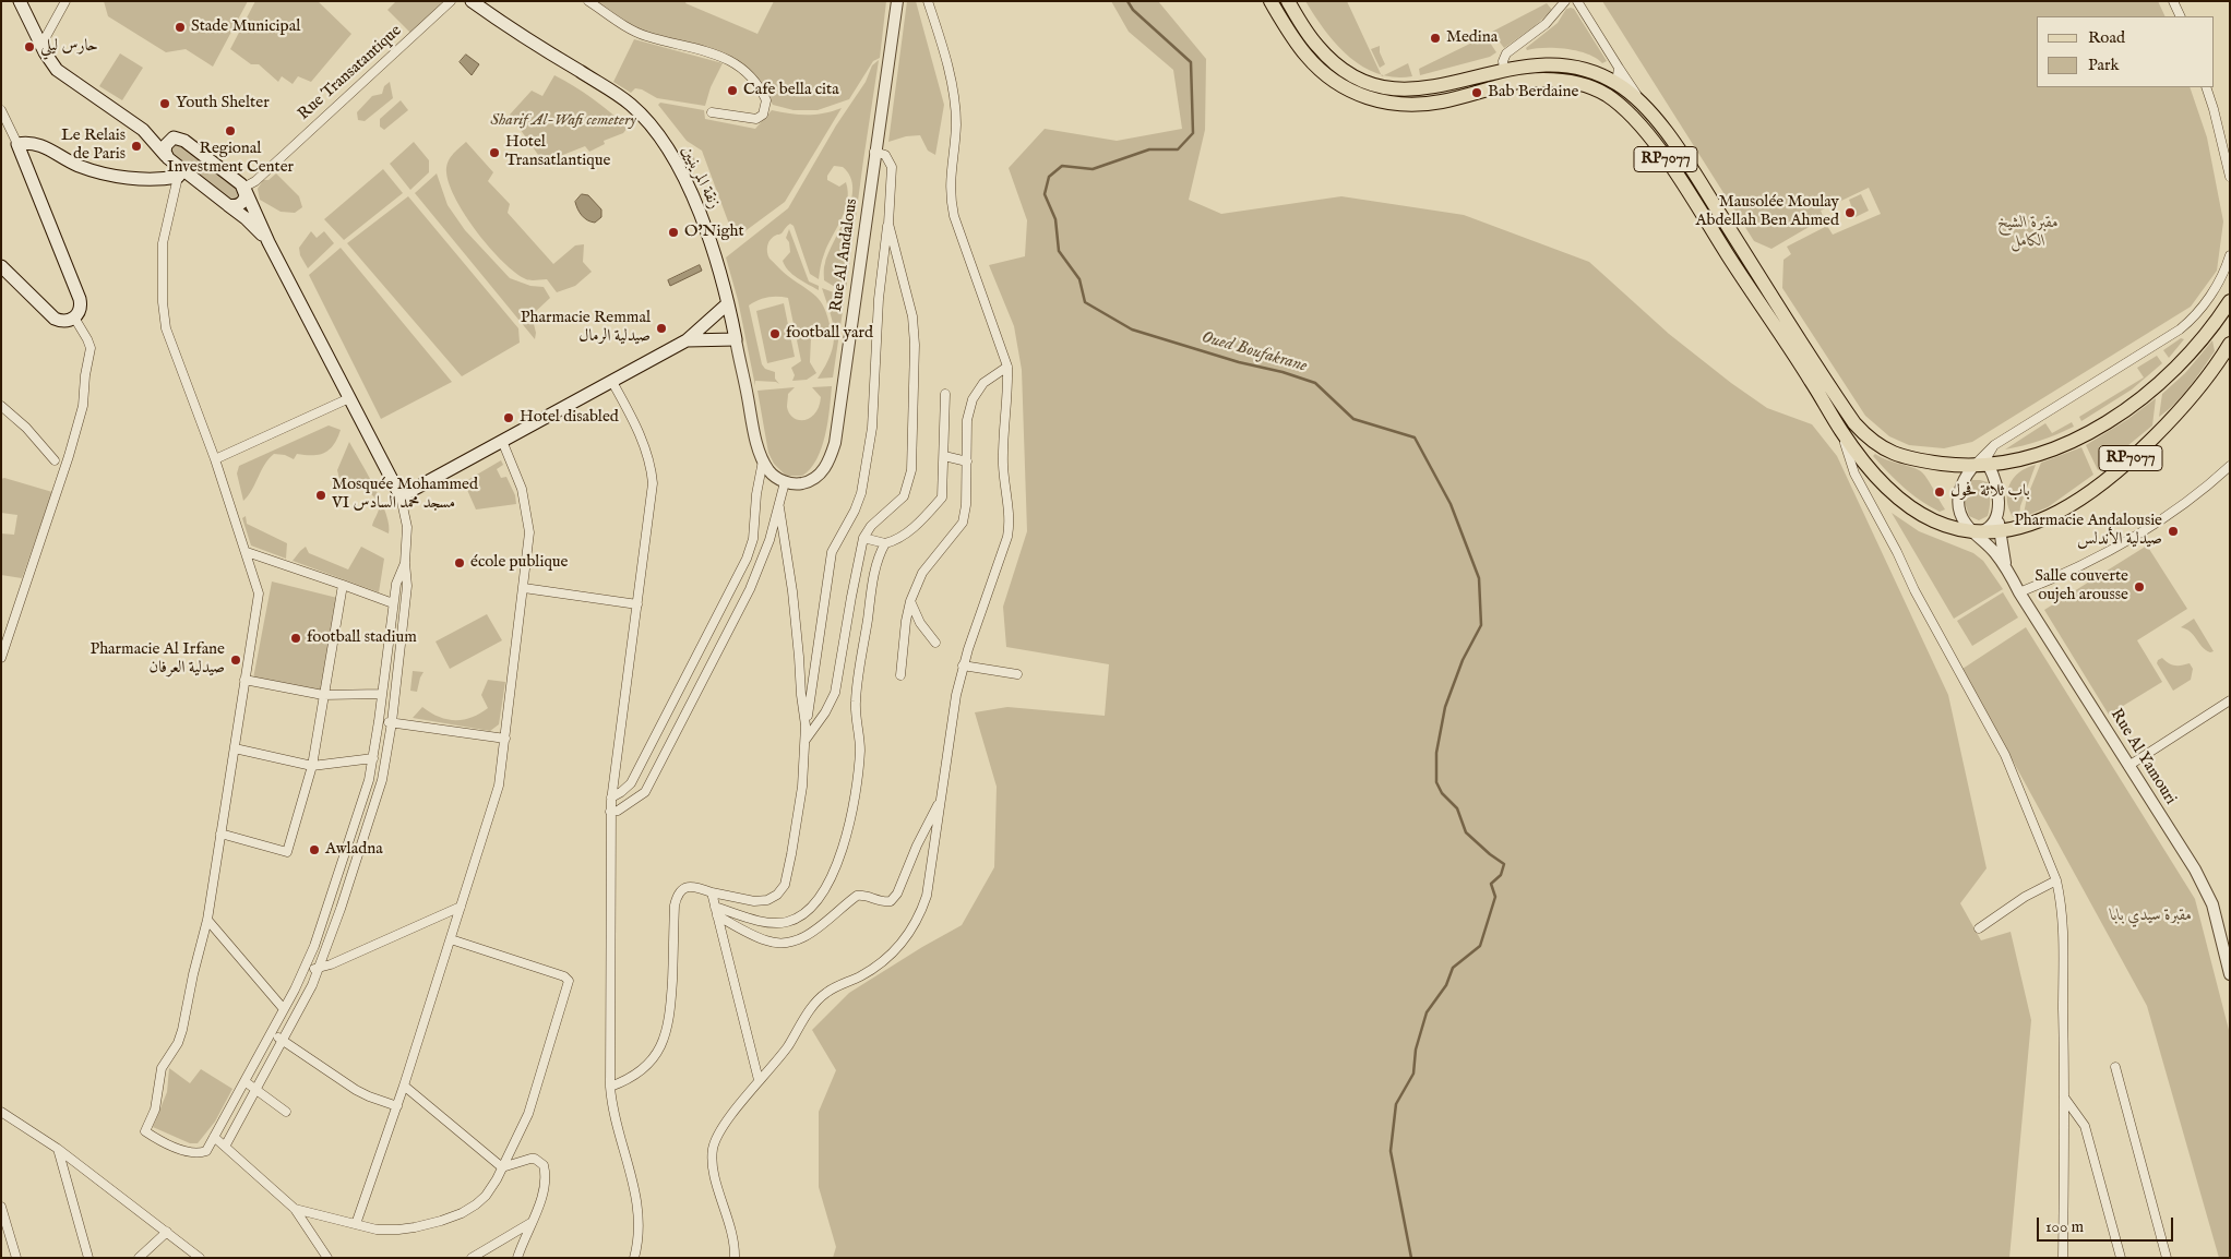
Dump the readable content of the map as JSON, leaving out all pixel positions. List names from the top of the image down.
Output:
{
  "streets": {
    "main road": ["RP7077", "زنقة المرينيين"],
    "street": ["Rue Transatantique", "Rue Al Andalous", "Rue Al Yamouri"]
  },
  "crossings": [
    ["RP7077", "Rue Al Yamouri"]
  ],
  "water": ["Oued Boufakrane"],
  "parks": ["Sharif Al-Wafi cemetery", "مقبرة الشيخ الكامل", "مقبرة سيدي بابا"],
  "places": [
    "Stade Municipal",
    "Medina",
    "حارس ليلي",
    "Cafe bella cita",
    "Bab Berdaine",
    "Youth Shelter",
    "Regional Investment Center",
    "Le Relais de Paris",
    "Hotel Transatlantique",
    "Mausolée Moulay Abdellah Ben Ahmed",
    "O'Night",
    "Pharmacie Remmal صيدلية الرمال",
    "football yard",
    "Hotel disabled",
    "باب ثلاثة فحول",
    "Mosquée Mohammed VI مسجد محمد السادس",
    "Pharmacie Andalousie صيدلية الأندلس",
    "école publique",
    "Salle couverte oujeh arousse",
    "football stadium",
    "Pharmacie Al Irfane صيدلية العرفان",
    "Awladna"
  ],
  "legend": ["Road", "Park"],
  "scale_bar": "100 m"
}
